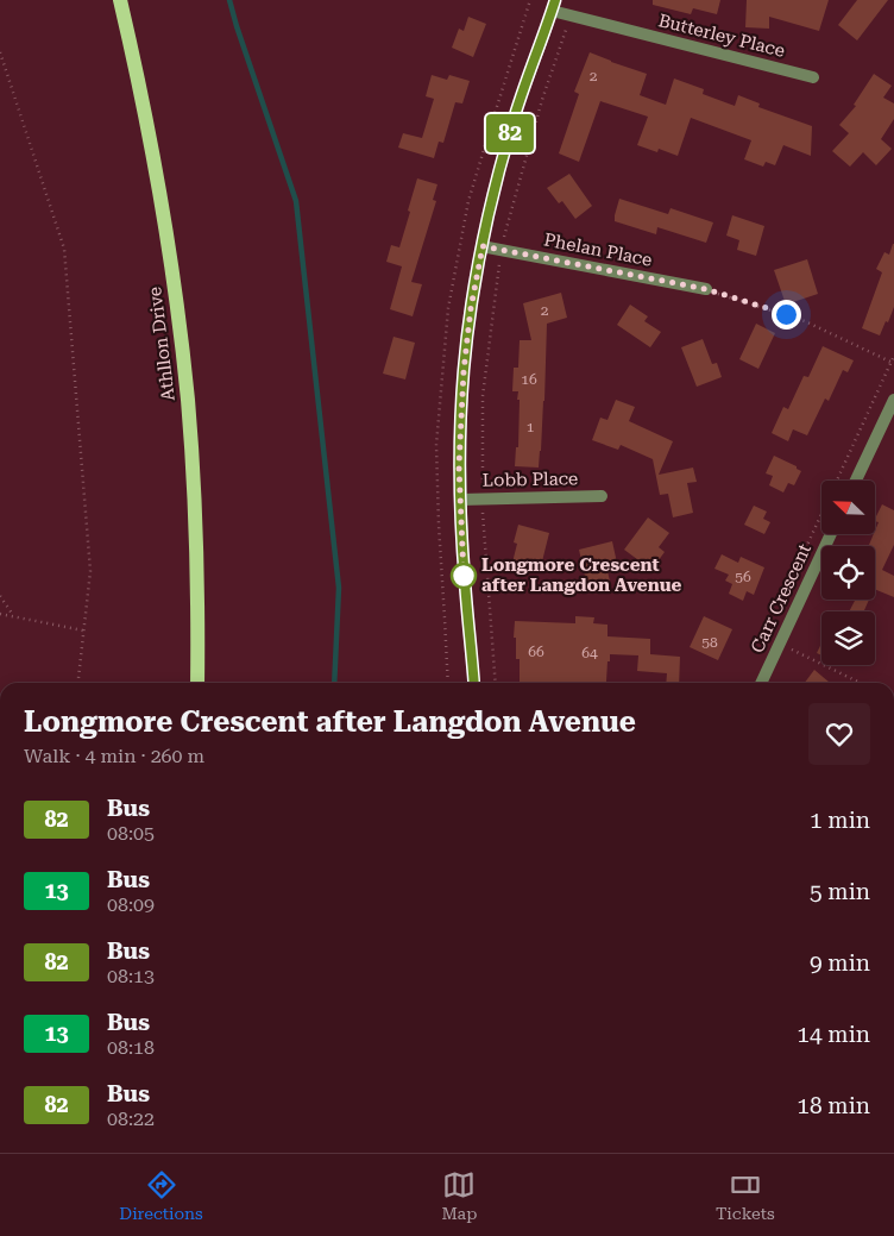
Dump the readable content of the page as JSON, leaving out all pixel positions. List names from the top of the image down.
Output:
{
  "streets": {
    "main road": ["Athllon Drive"],
    "street": [
      "Butterley Place",
      "Phelan Place",
      "Lobb Place",
      "Carr Crescent"
    ]
  },
  "places": ["Longmore Crescent after Langdon Avenue"],
  "lines": ["bus line 82"],
  "house_numbers": [
    "2",
    "2",
    "16",
    "1",
    "56",
    "58",
    "66",
    "64"
  ],
  "north": "top left",
  "page": {
    "on_map": "82",
    "heading": ["Longmore Crescent after Langdon Avenue", "Walk · 4 min · 260 m"],
    "list": [
      {
        "mark": "82",
        "name": "Bus",
        "note": "08:05",
        "value": "1 min"
      },
      {
        "mark": "13",
        "name": "Bus",
        "note": "08:09",
        "value": "5 min"
      },
      {
        "mark": "82",
        "name": "Bus",
        "note": "08:13",
        "value": "9 min"
      },
      {
        "mark": "13",
        "name": "Bus",
        "note": "08:18",
        "value": "14 min"
      },
      {
        "mark": "82",
        "name": "Bus",
        "note": "08:22",
        "value": "18 min"
      }
    ],
    "tabs": ["Directions", "Map", "Tickets"]
  }
}
